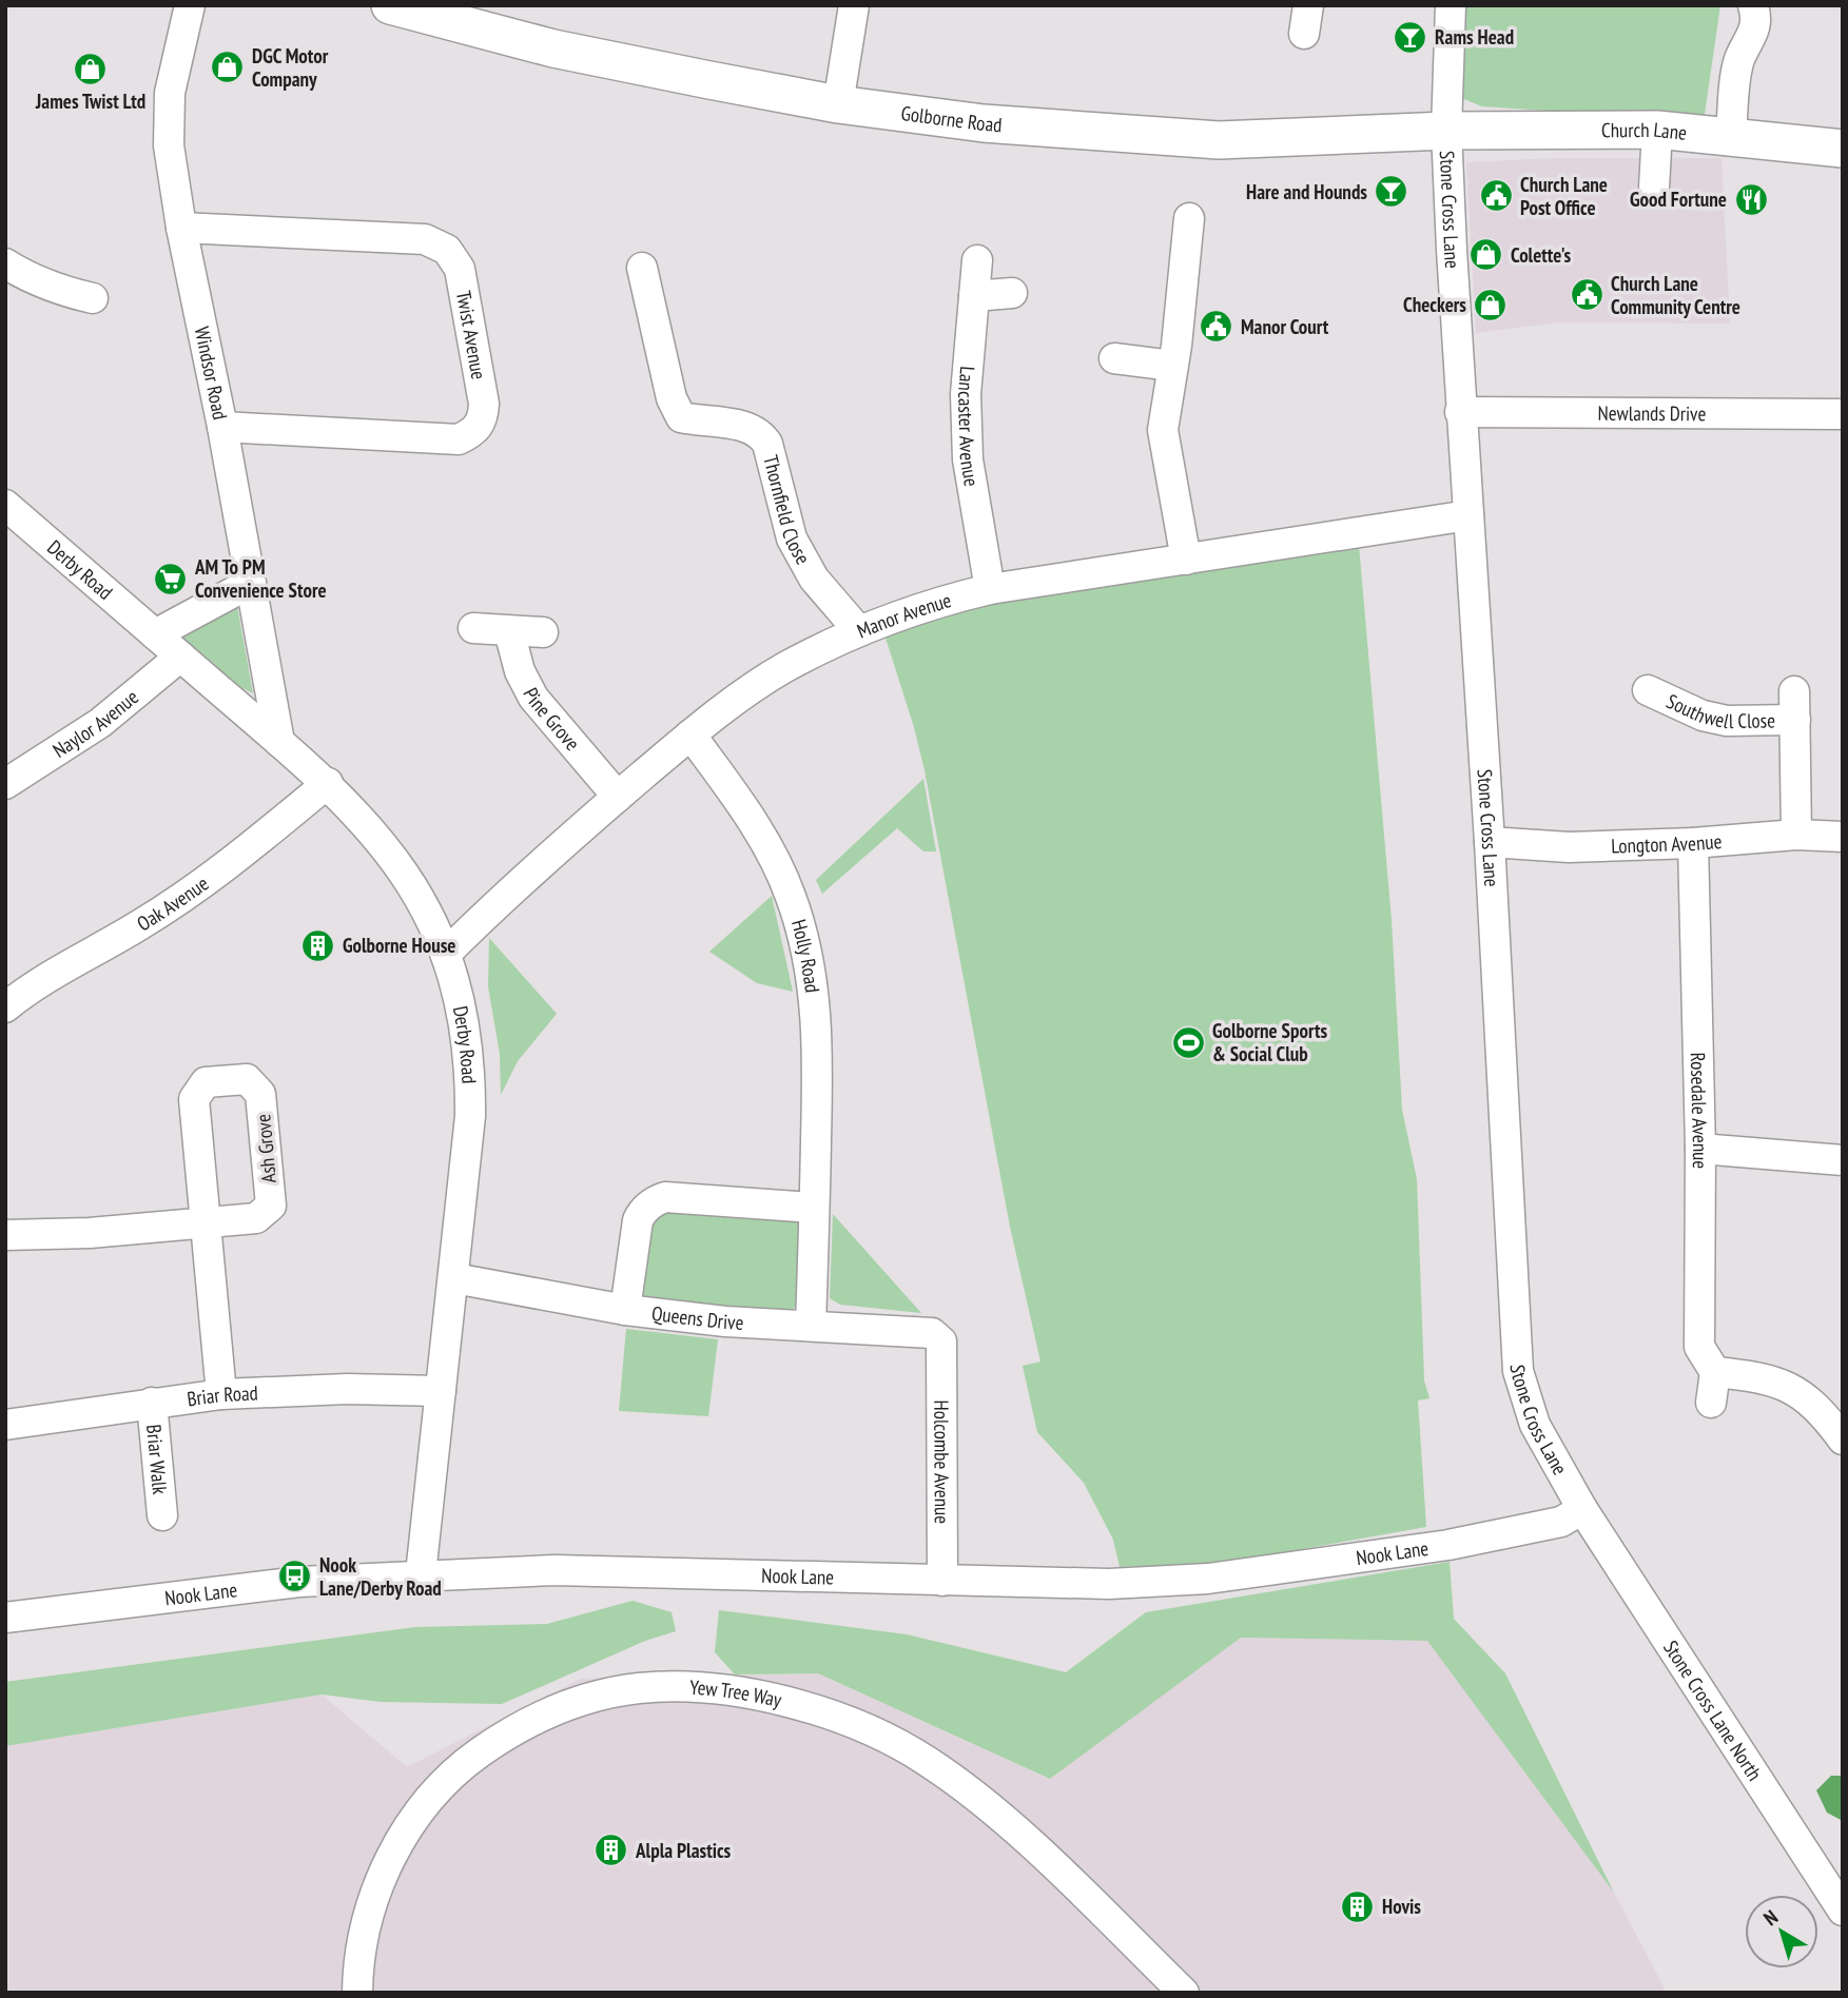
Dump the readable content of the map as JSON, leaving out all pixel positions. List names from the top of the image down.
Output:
{
  "streets": {
    "main road": ["Golborne Road", "Church Lane"],
    "street": [
      "Stone Cross Lane",
      "Twist Avenue",
      "Windsor Road",
      "Newlands Drive",
      "Lancaster Avenue",
      "Thornfield Close",
      "Derby Road",
      "Manor Avenue",
      "Southwell Close",
      "Pine Grove",
      "Naylor Avenue",
      "Longton Avenue",
      "Oak Avenue",
      "Holly Road",
      "Rosedale Avenue",
      "Ash Grove",
      "Queens Drive",
      "Briar Road",
      "Briar Walk",
      "Holcombe Avenue",
      "Nook Lane",
      "Yew Tree Way",
      "Stone Cross Lane North"
    ]
  },
  "crossings": [
    ["Golborne Road", "Church Lane"],
    ["Golborne Road", "Stone Cross Lane"],
    ["Church Lane", "Stone Cross Lane"],
    ["Stone Cross Lane", "Newlands Drive"],
    ["Stone Cross Lane", "Manor Avenue"],
    ["Stone Cross Lane", "Longton Avenue"],
    ["Stone Cross Lane", "Nook Lane"],
    ["Stone Cross Lane", "Stone Cross Lane North"],
    ["Twist Avenue", "Windsor Road"],
    ["Windsor Road", "Derby Road"],
    ["Lancaster Avenue", "Manor Avenue"],
    ["Thornfield Close", "Manor Avenue"],
    ["Derby Road", "Manor Avenue"],
    ["Derby Road", "Naylor Avenue"],
    ["Derby Road", "Oak Avenue"],
    ["Derby Road", "Queens Drive"],
    ["Derby Road", "Briar Road"],
    ["Derby Road", "Nook Lane"],
    ["Manor Avenue", "Pine Grove"],
    ["Manor Avenue", "Holly Road"],
    ["Southwell Close", "Longton Avenue"],
    ["Longton Avenue", "Rosedale Avenue"],
    ["Holly Road", "Queens Drive"],
    ["Ash Grove", "Briar Road"],
    ["Queens Drive", "Holcombe Avenue"],
    ["Briar Road", "Briar Walk"],
    ["Holcombe Avenue", "Nook Lane"],
    ["Nook Lane", "Stone Cross Lane North"]
  ],
  "places": {
    "bar": ["Rams Head", "Hare and Hounds"],
    "shop": [
      "DGC Motor Company",
      "James Twist Ltd",
      "Colette's",
      "Checkers"
    ],
    "public building": ["Church Lane Post Office", "Church Lane Community Centre", "Manor Court"],
    "restaurant": ["Good Fortune"],
    "supermarket": ["AM To PM Convenience Store"],
    "building": ["Golborne House", "Alpla Plastics", "Hovis"],
    "sports": ["Golborne Sports & Social Club"],
    "bus stop": ["Nook Lane/Derby Road"]
  },
  "north": "top left"
}
